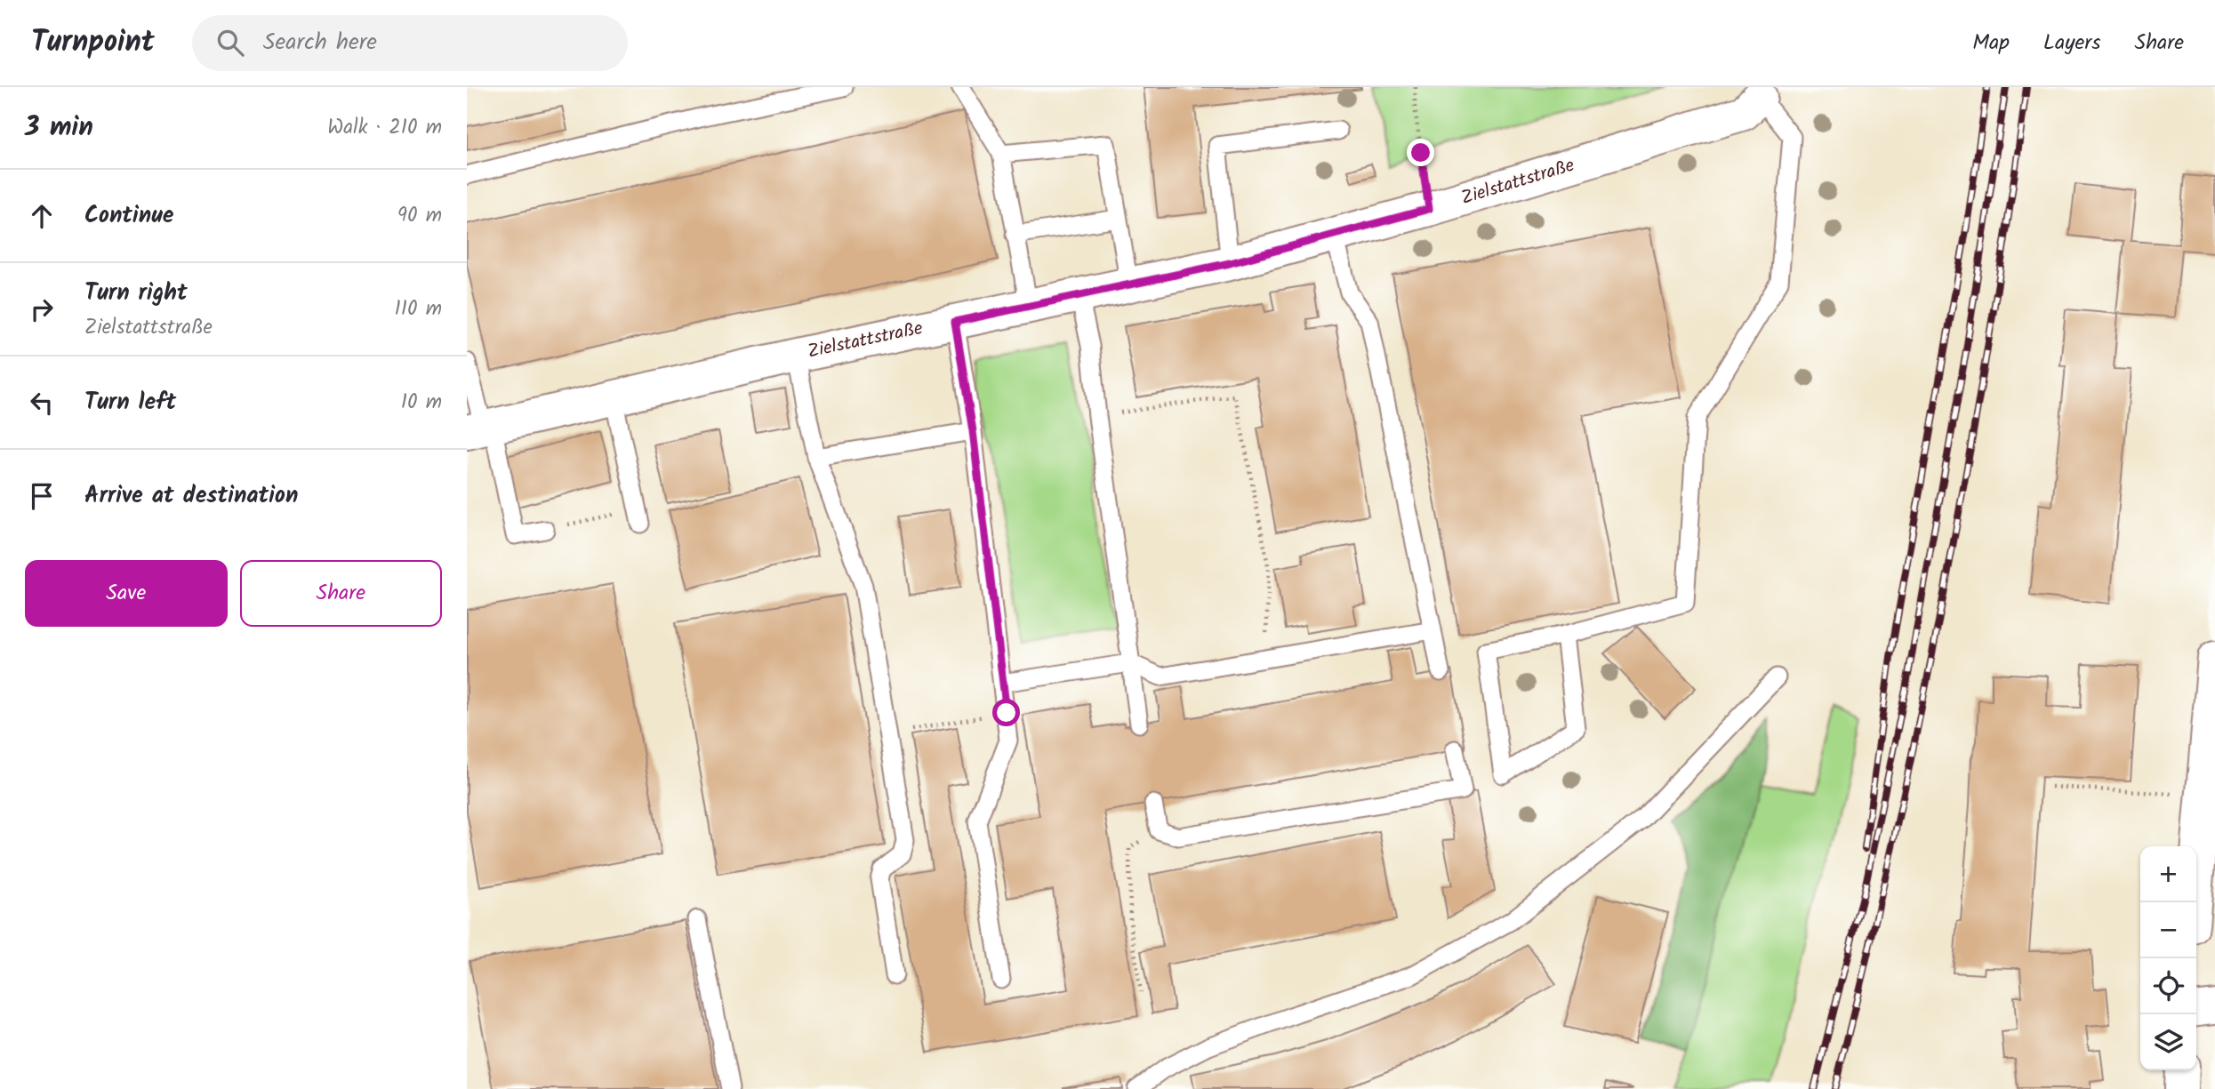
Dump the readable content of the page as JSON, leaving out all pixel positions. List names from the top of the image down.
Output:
{
  "streets": {
    "street": ["Zielstattstraße"]
  },
  "page": {
    "header": "Turnpoint",
    "search": "Search here",
    "nav": ["Map", "Layers", "Share"],
    "heading": ["3 min", "Walk · 210 m"],
    "list": [
      ["Continue", "90 m"],
      ["Turn right", "Zielstattstraße", "110 m"],
      ["Turn left", "10 m"],
      "Arrive at destination"
    ],
    "buttons": ["Save", "Share"],
    "map_buttons": ["+", "−"]
  }
}
